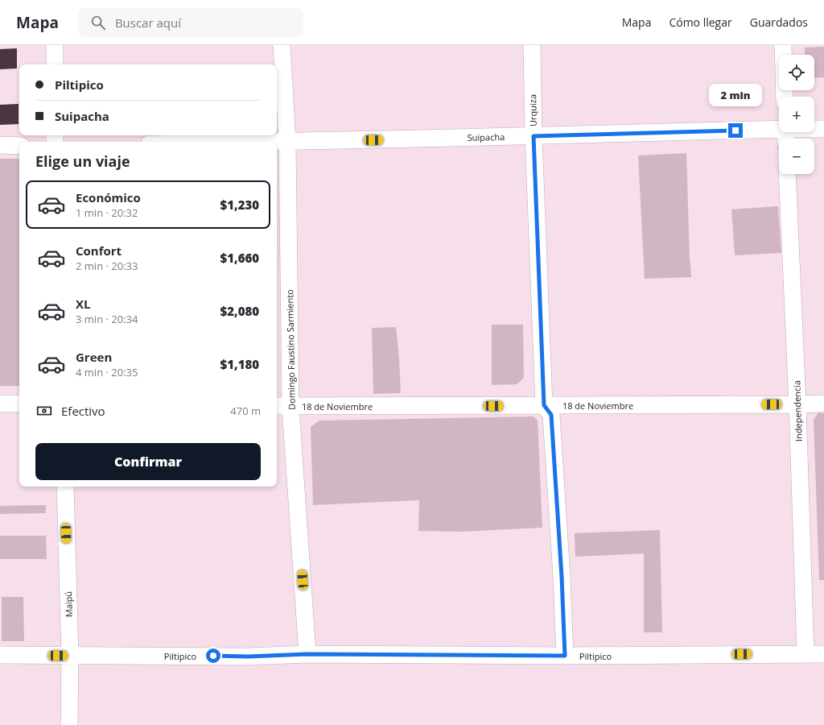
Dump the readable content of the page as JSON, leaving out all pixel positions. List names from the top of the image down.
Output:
{
  "streets": {
    "street": [
      "Urquiza",
      "Suipacha",
      "Domingo Faustino Sarmiento",
      "18 de Noviembre",
      "Independencia",
      "Maipú",
      "Piltipico"
    ]
  },
  "crossings": [
    ["Urquiza", "Suipacha"],
    ["Urquiza", "18 de Noviembre"],
    ["Urquiza", "Piltipico"],
    ["Suipacha", "Domingo Faustino Sarmiento"],
    ["Domingo Faustino Sarmiento", "18 de Noviembre"],
    ["Domingo Faustino Sarmiento", "Piltipico"],
    ["18 de Noviembre", "Independencia"],
    ["Independencia", "Piltipico"],
    ["Maipú", "Piltipico"]
  ],
  "page": {
    "header": "Mapa",
    "search": "Buscar aquí",
    "nav": ["Mapa", "Cómo llegar", "Guardados"],
    "map_buttons": ["+", "−"],
    "banner": ["Piltipico", "Suipacha"],
    "bubble": "2 min",
    "heading": "Elige un viaje",
    "list": [
      {
        "name": "Económico",
        "note": "1 min · 20:32",
        "value": "$1,230"
      },
      {
        "name": "Confort",
        "note": "2 min · 20:33",
        "value": "$1,660"
      },
      {
        "name": "XL",
        "note": "3 min · 20:34",
        "value": "$2,080"
      },
      {
        "name": "Green",
        "note": "4 min · 20:35",
        "value": "$1,180"
      }
    ],
    "pay": ["Efectivo", "470 m"],
    "buttons": "Confirmar"
  }
}
